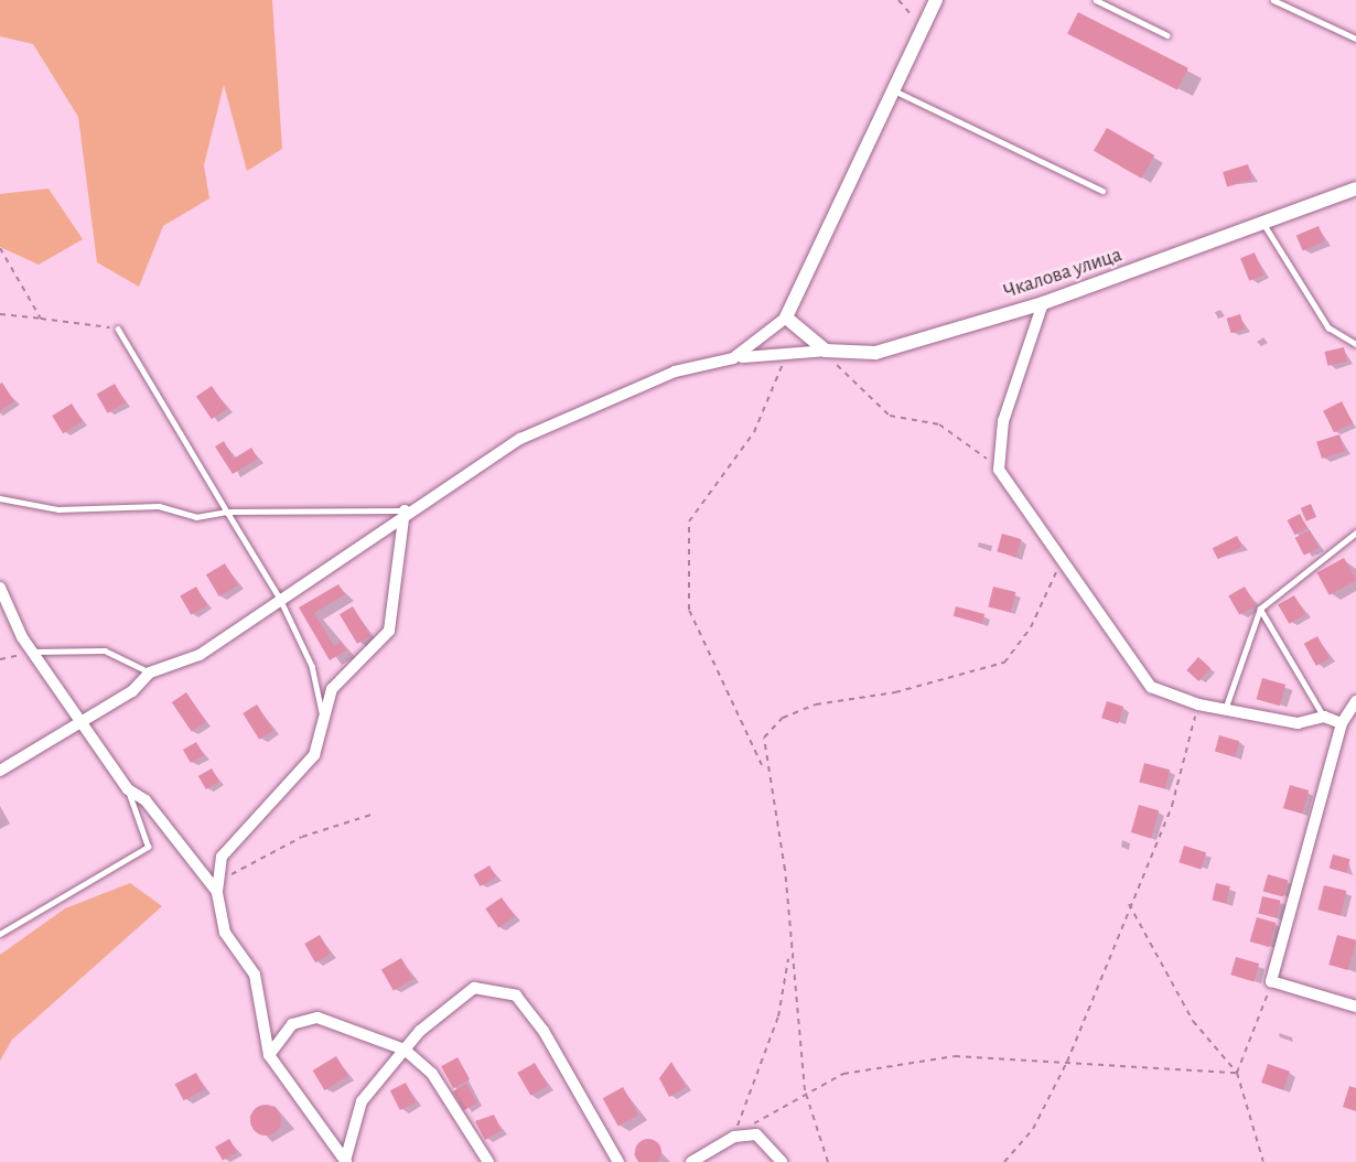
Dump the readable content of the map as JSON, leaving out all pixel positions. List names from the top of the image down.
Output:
{
  "streets": {
    "street": ["Чкалова улица"]
  }
}
